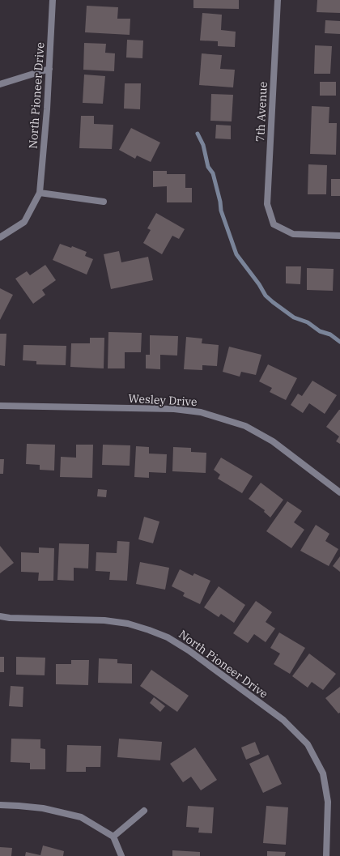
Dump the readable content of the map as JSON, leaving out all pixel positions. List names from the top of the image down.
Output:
{
  "streets": {
    "street": ["North Pioneer Drive", "7th Avenue", "Wesley Drive"]
  }
}
